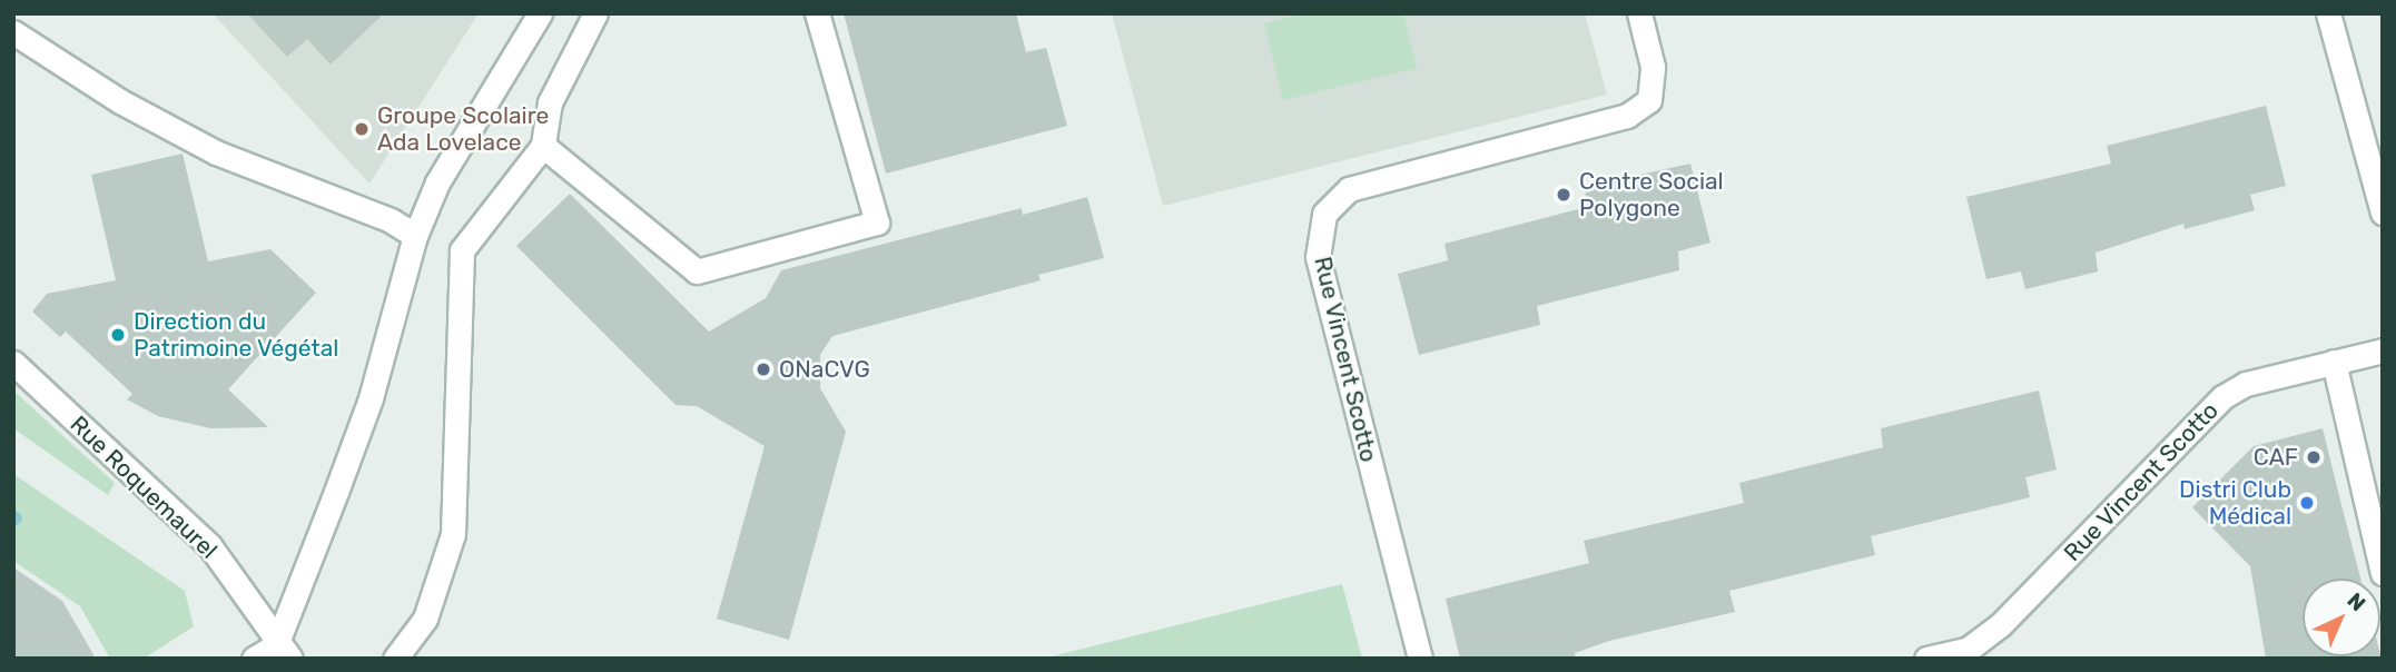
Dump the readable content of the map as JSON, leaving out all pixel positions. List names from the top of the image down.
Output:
{
  "streets": {
    "street": ["Rue Vincent Scotto", "Rue Roquemaurel"]
  },
  "places": [
    "Groupe Scolaire Ada Lovelace",
    "Centre Social Polygone",
    "Direction du Patrimoine Végétal",
    "ONaCVG",
    "CAF",
    "Distri Club Médical"
  ],
  "north": "top right"
}
